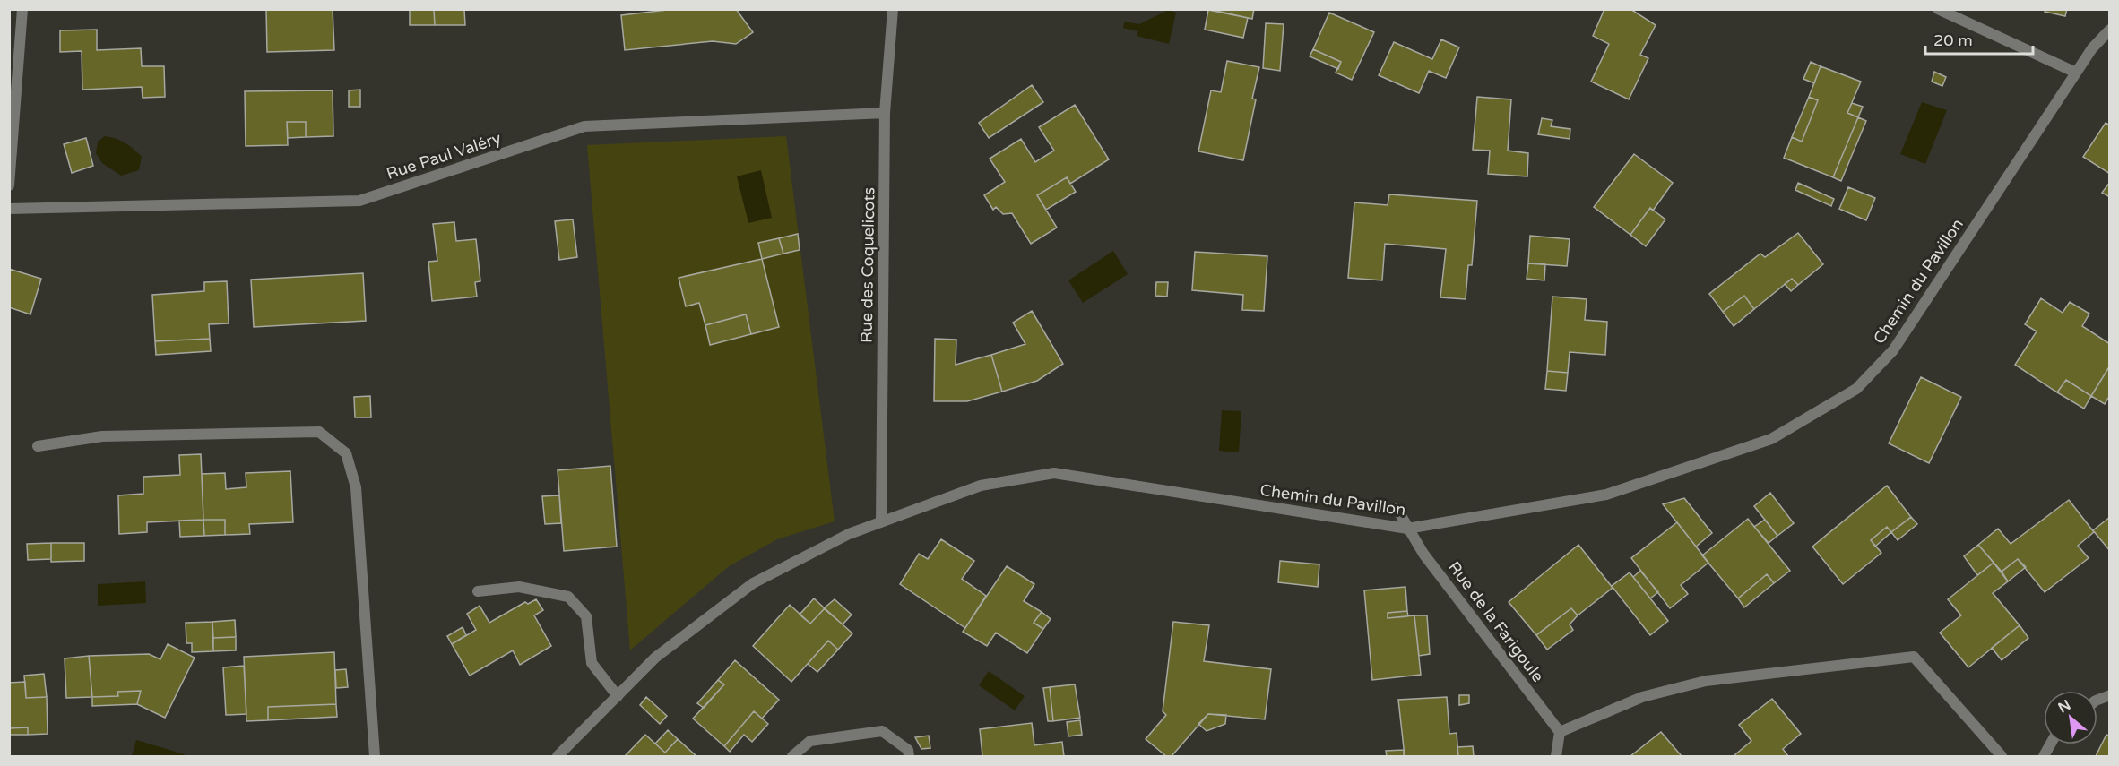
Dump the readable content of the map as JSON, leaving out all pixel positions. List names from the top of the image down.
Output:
{
  "streets": {
    "street": [
      "Rue Paul Valéry",
      "Rue des Coquelicots",
      "Chemin du Pavillon",
      "Rue de la Farigoule"
    ]
  },
  "crossings": [
    ["Rue Paul Valéry", "Rue des Coquelicots"],
    ["Rue des Coquelicots", "Chemin du Pavillon"],
    ["Chemin du Pavillon", "Rue de la Farigoule"]
  ],
  "scale_bar": "20 m",
  "north": "top left"
}
